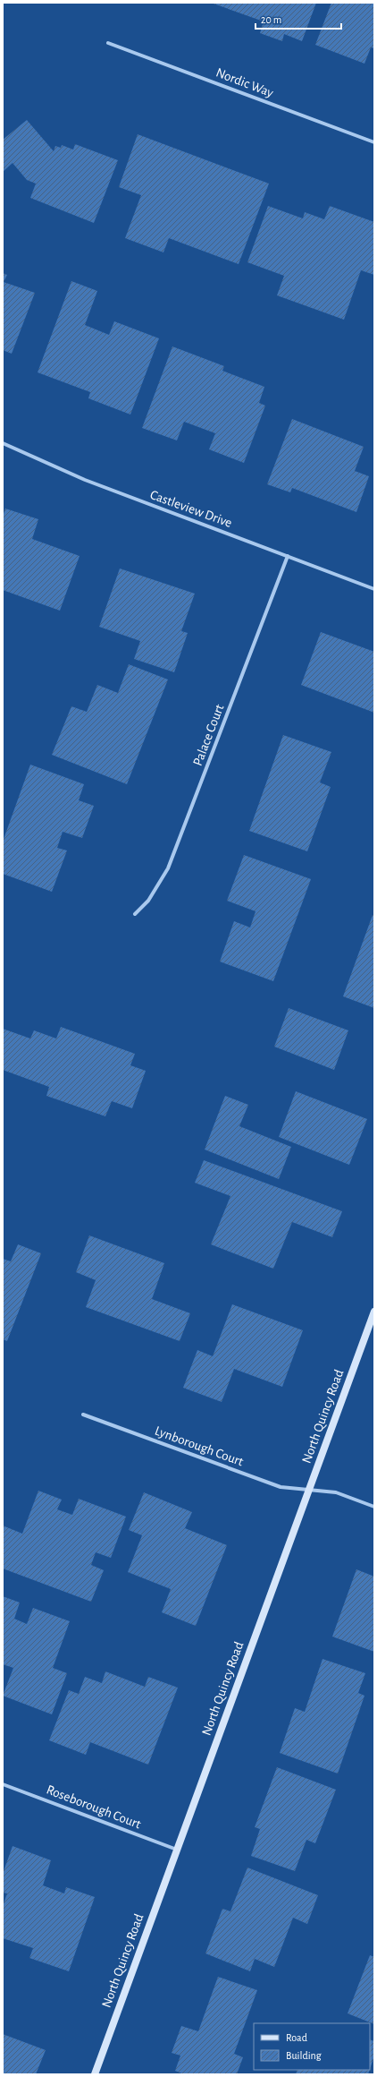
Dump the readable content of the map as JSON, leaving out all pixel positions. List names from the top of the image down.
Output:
{
  "streets": {
    "street": [
      "Nordic Way",
      "Castleview Drive",
      "Palace Court",
      "North Quincy Road",
      "Lynborough Court",
      "Roseborough Court"
    ]
  },
  "crossings": [
    ["Castleview Drive", "Palace Court"],
    ["North Quincy Road", "Lynborough Court"],
    ["North Quincy Road", "Roseborough Court"]
  ],
  "legend": ["Road", "Building"],
  "scale_bar": "20 m"
}
